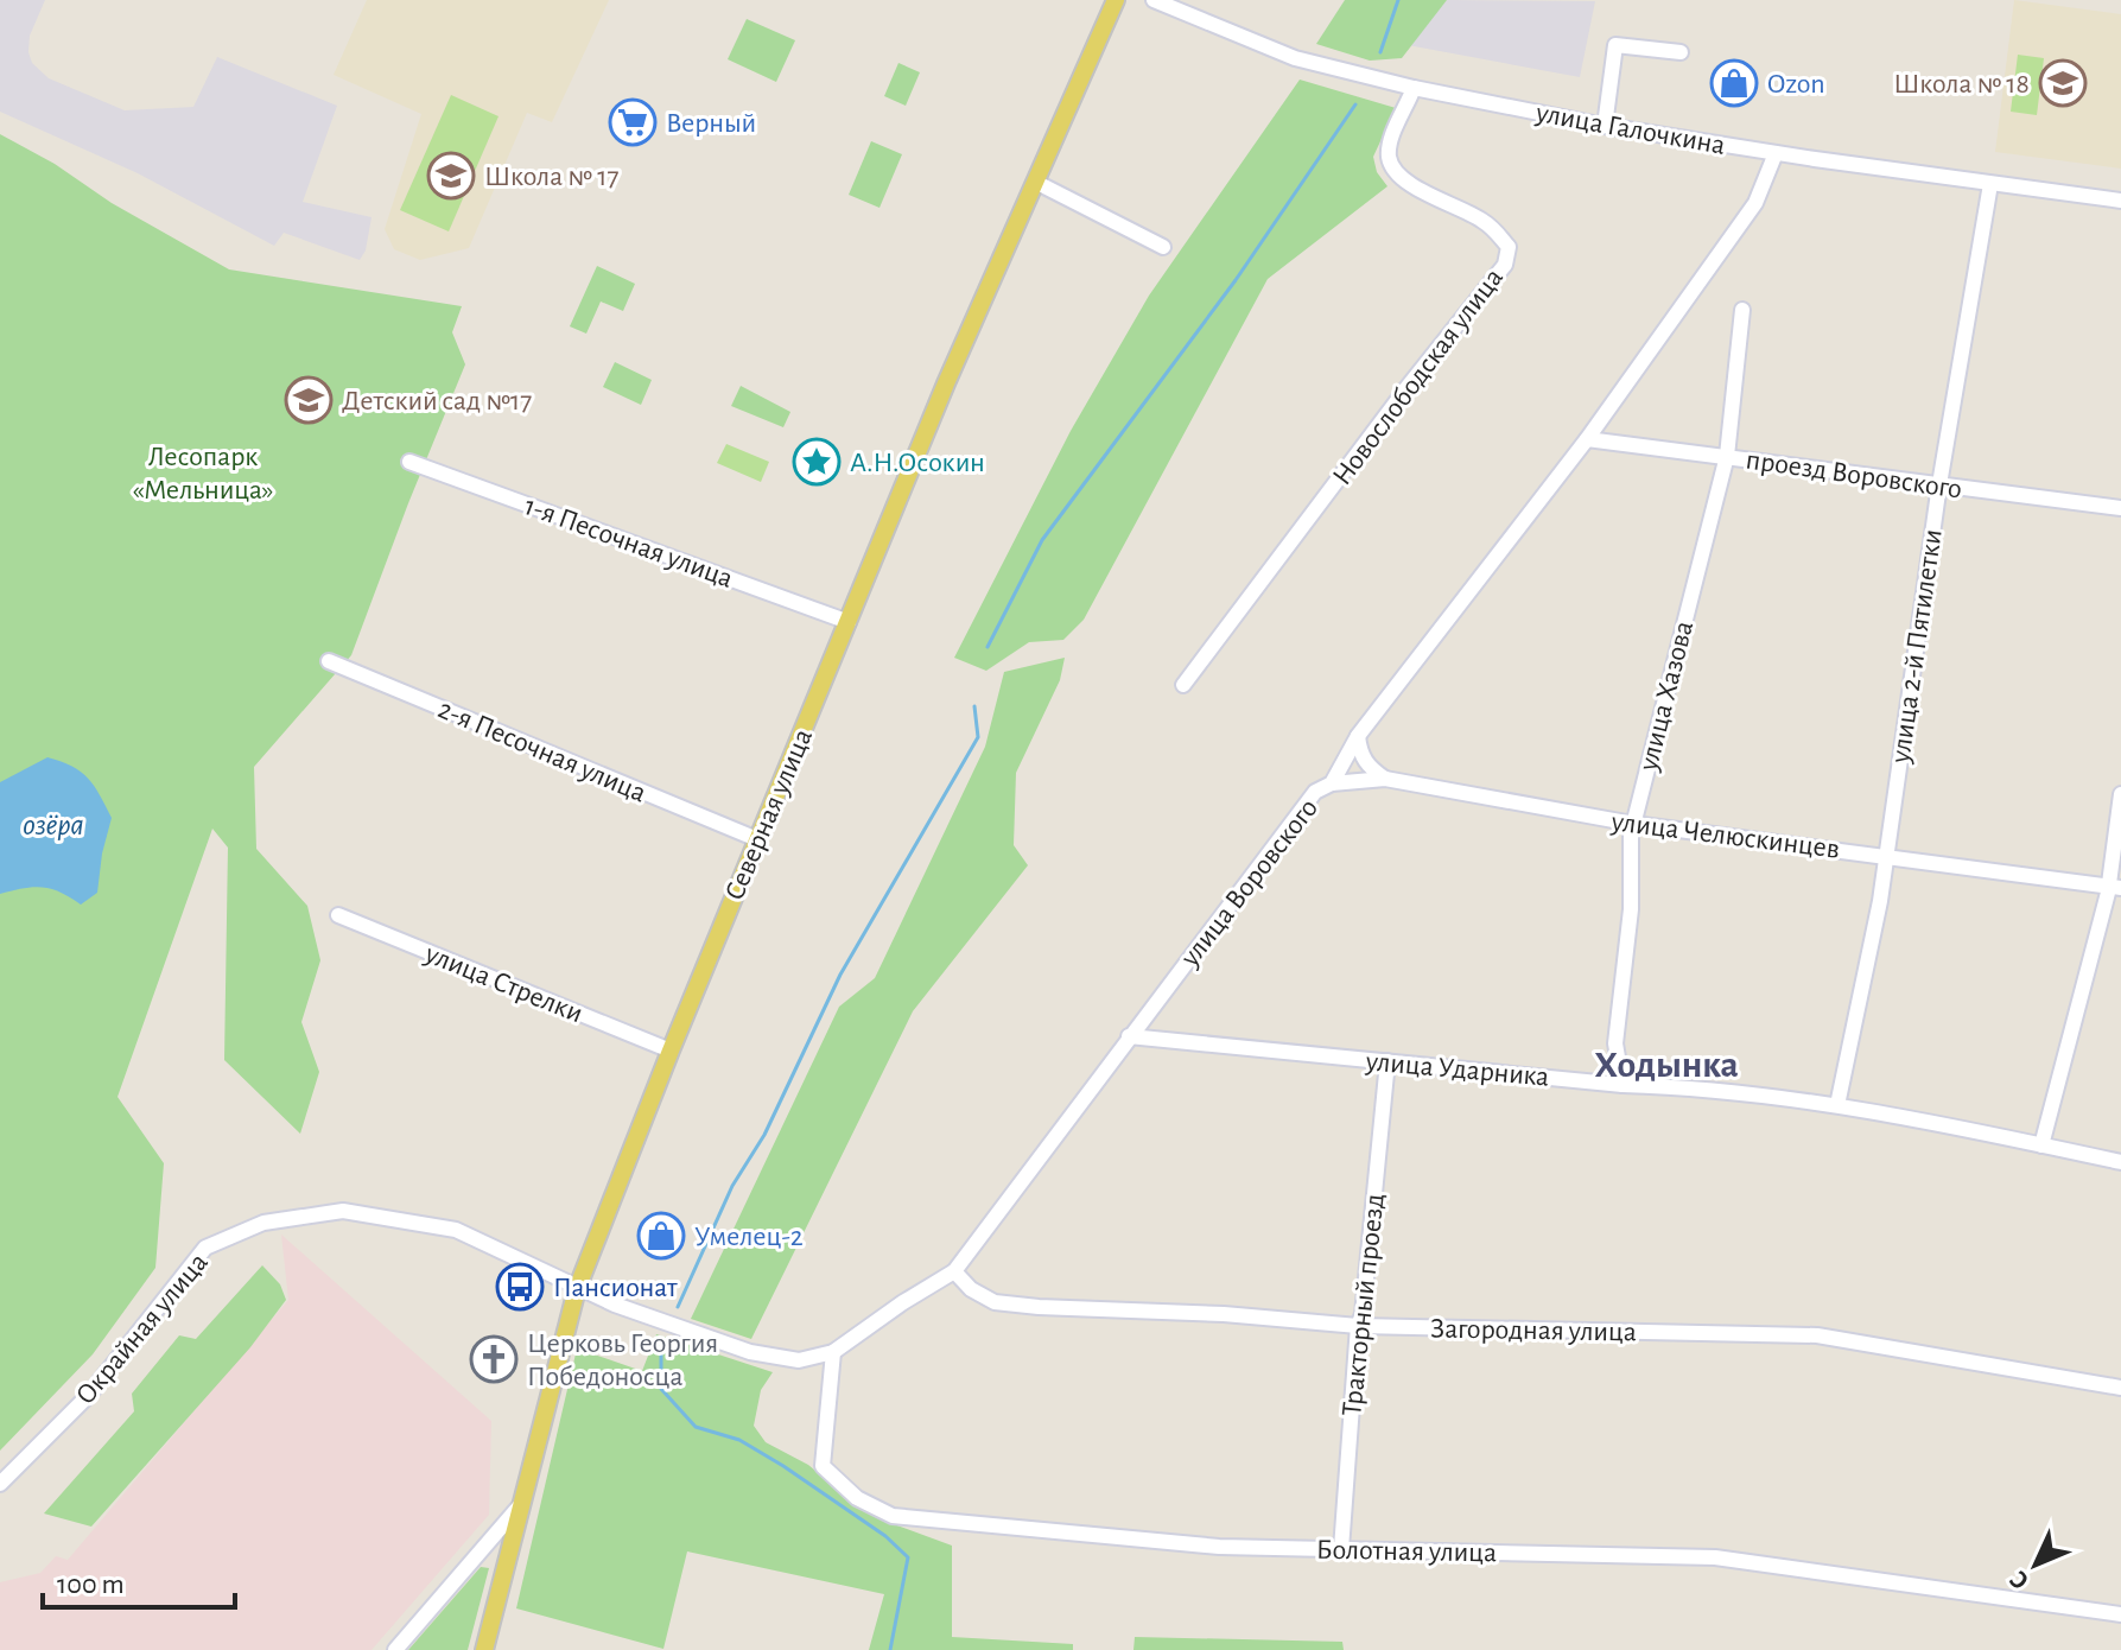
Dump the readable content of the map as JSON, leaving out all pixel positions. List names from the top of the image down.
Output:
{
  "streets": {
    "main road": ["Северная улица"],
    "street": [
      "улица Галочкина",
      "Новослободская улица",
      "проезд Воровского",
      "1-я Песочная улица",
      "улица 2-й Пятилетки",
      "улица Хазова",
      "2-я Песочная улица",
      "улица Челюскинцев",
      "улица Воровского",
      "улица Стрелки",
      "улица Ударника",
      "Тракторный проезд",
      "Окрайная улица",
      "Загородная улица",
      "Болотная улица"
    ]
  },
  "crossings": [
    ["улица Галочкина", "Новослободская улица"],
    ["улица Галочкина", "улица 2-й Пятилетки"],
    ["улица Галочкина", "улица Воровского"],
    ["проезд Воровского", "улица 2-й Пятилетки"],
    ["проезд Воровского", "улица Хазова"],
    ["проезд Воровского", "улица Воровского"],
    ["1-я Песочная улица", "Северная улица"],
    ["улица 2-й Пятилетки", "улица Челюскинцев"],
    ["улица 2-й Пятилетки", "улица Ударника"],
    ["улица Хазова", "улица Челюскинцев"],
    ["улица Хазова", "улица Ударника"],
    ["2-я Песочная улица", "Северная улица"],
    ["Северная улица", "улица Воровского"],
    ["Северная улица", "улица Стрелки"],
    ["Северная улица", "Окрайная улица"],
    ["улица Челюскинцев", "улица Воровского"],
    ["улица Воровского", "улица Ударника"],
    ["улица Воровского", "Окрайная улица"],
    ["улица Воровского", "Загородная улица"],
    ["улица Воровского", "Болотная улица"],
    ["улица Ударника", "Тракторный проезд"],
    ["Тракторный проезд", "Загородная улица"],
    ["Тракторный проезд", "Болотная улица"]
  ],
  "districts": ["Ходынка"],
  "water": ["озёра"],
  "parks": ["Лесопарк «Мельница»"],
  "places": {
    "shop": ["Ozon", "Умелец-2"],
    "school or university": ["Школа № 18", "Школа № 17", "Детский сад №17"],
    "supermarket": ["Верный"],
    "place": ["А.Н.Осокин"],
    "bus stop": ["Пансионат"],
    "church": ["Церковь Георгия Победоносца"]
  },
  "scale_bar": "100 m",
  "north": "bottom left"
}
